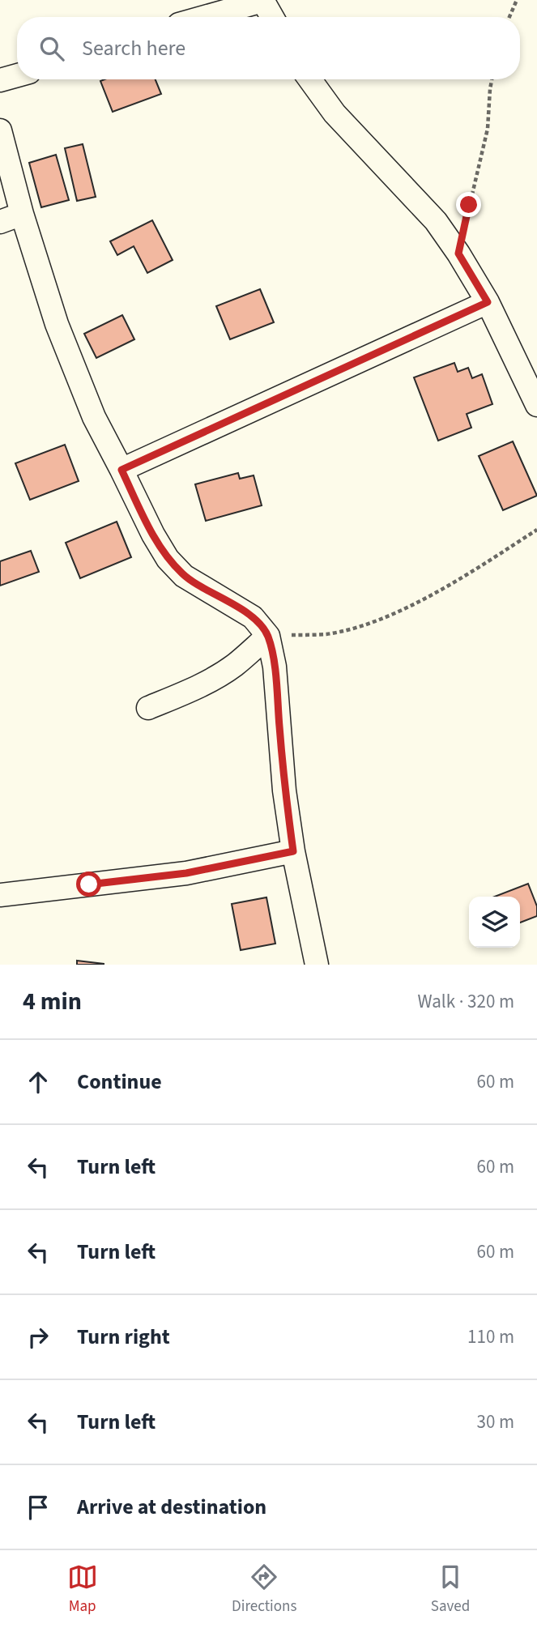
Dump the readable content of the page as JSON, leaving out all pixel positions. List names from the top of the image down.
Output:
{
  "page": {
    "search": "Search here",
    "heading": ["4 min", "Walk · 320 m"],
    "list": [
      ["Continue", "60 m"],
      ["Turn left", "60 m"],
      ["Turn left", "60 m"],
      ["Turn right", "110 m"],
      ["Turn left", "30 m"],
      "Arrive at destination"
    ],
    "nav": ["Map", "Directions", "Saved"]
  }
}
